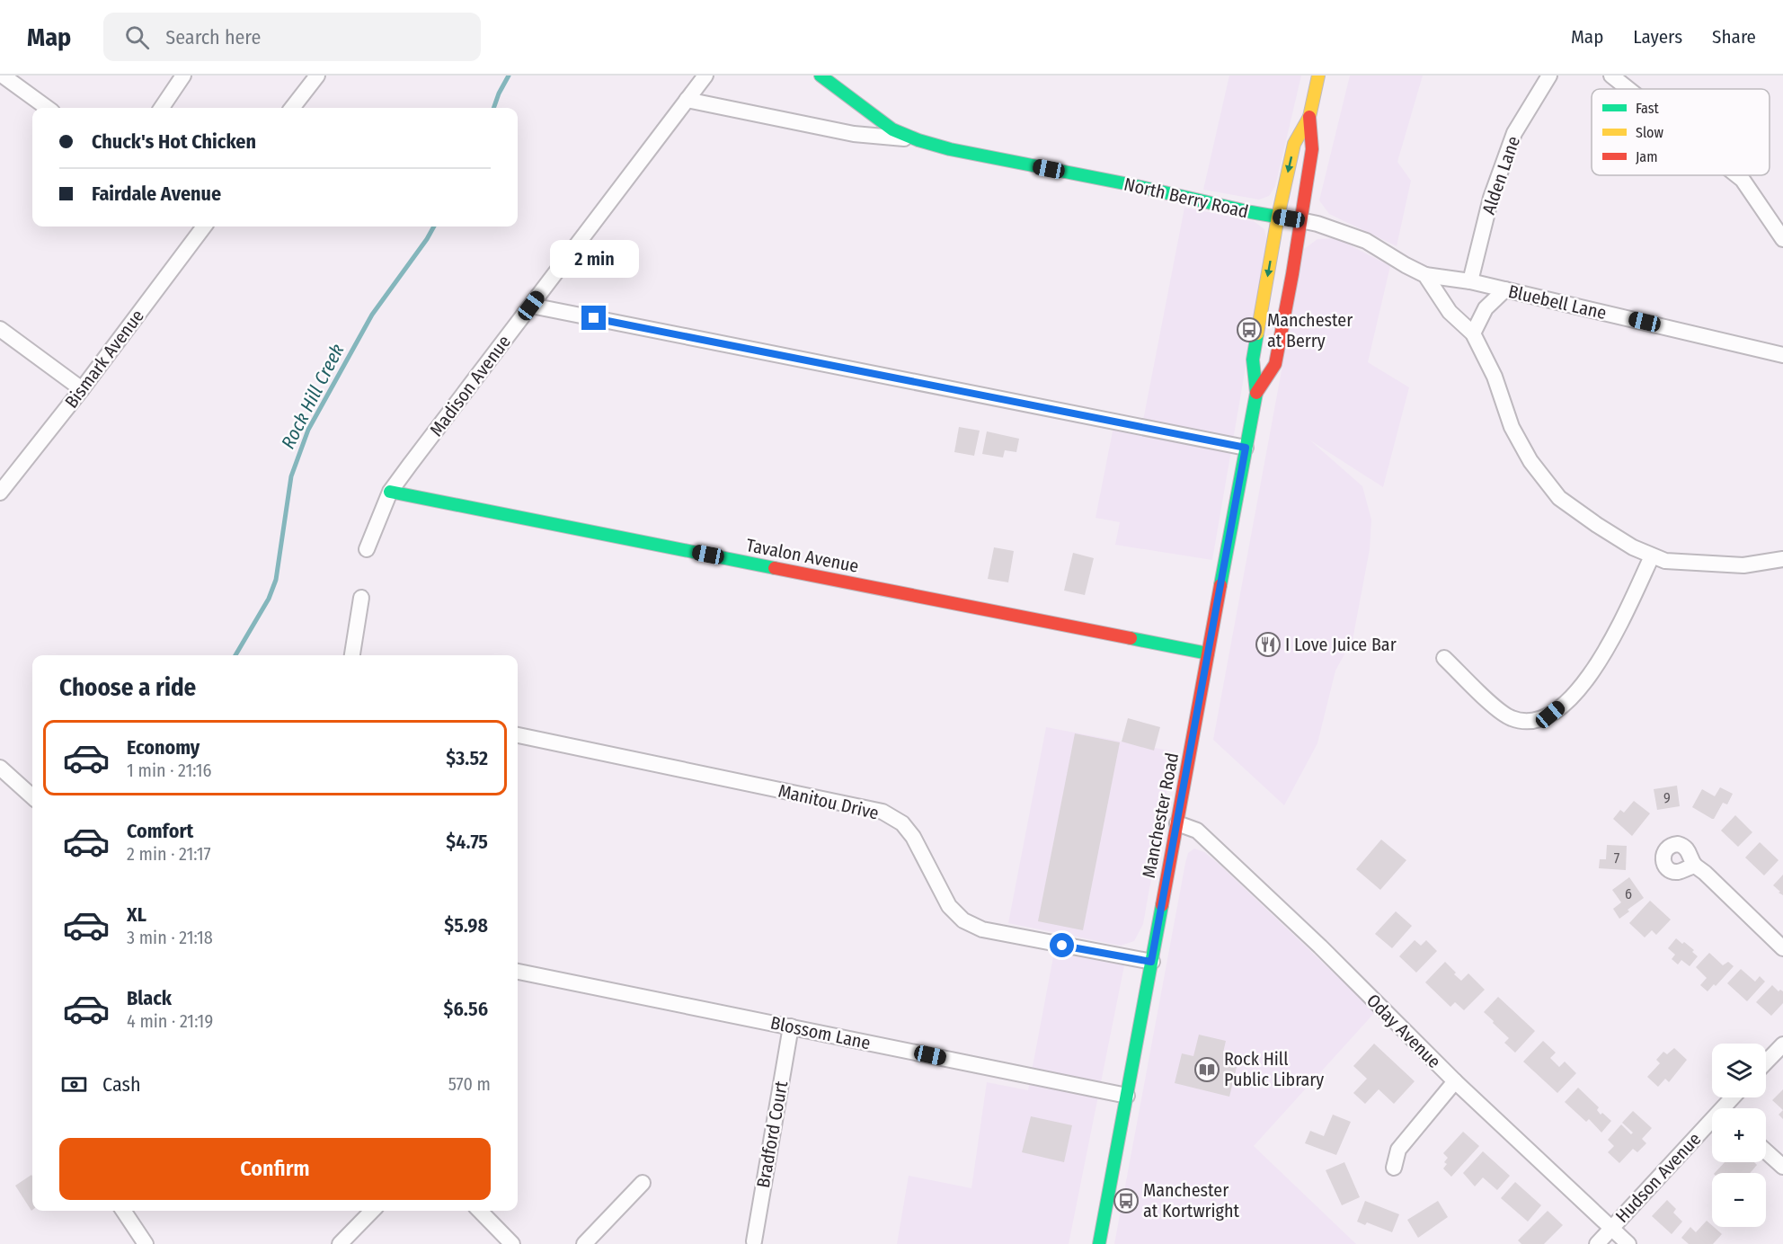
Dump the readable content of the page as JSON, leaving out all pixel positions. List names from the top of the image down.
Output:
{
  "streets": {
    "main road": ["North Berry Road", "Tavalon Avenue", "Manchester Road"],
    "street": [
      "Alden Lane",
      "Bluebell Lane",
      "Bismark Avenue",
      "Madison Avenue",
      "Manitou Drive",
      "Oday Avenue",
      "Blossom Lane",
      "Bradford Court",
      "Hudson Avenue"
    ]
  },
  "crossings": [
    ["Alden Lane", "Bluebell Lane"],
    ["North Berry Road", "Bluebell Lane"],
    ["North Berry Road", "Madison Avenue"],
    ["North Berry Road", "Manchester Road"],
    ["Madison Avenue", "Tavalon Avenue"],
    ["Tavalon Avenue", "Manchester Road"],
    ["Manitou Drive", "Manchester Road"],
    ["Manchester Road", "Oday Avenue"],
    ["Manchester Road", "Blossom Lane"],
    ["Oday Avenue", "Hudson Avenue"],
    ["Blossom Lane", "Bradford Court"]
  ],
  "water": ["Rock Hill Creek"],
  "places": {
    "bus stop": ["Manchester at Berry", "Manchester at Kortwright"],
    "restaurant": ["I Love Juice Bar"],
    "library": ["Rock Hill Public Library"]
  },
  "house_numbers": ["9", "7", "6"],
  "legend": ["Fast", "Slow", "Jam"],
  "page": {
    "header": "Map",
    "search": "Search here",
    "nav": ["Map", "Layers", "Share"],
    "banner": ["Chuck's Hot Chicken", "Fairdale Avenue"],
    "bubble": "2 min",
    "heading": "Choose a ride",
    "list": [
      {
        "name": "Economy",
        "note": "1 min · 21:16",
        "value": "$3.52"
      },
      {
        "name": "Comfort",
        "note": "2 min · 21:17",
        "value": "$4.75"
      },
      {
        "name": "XL",
        "note": "3 min · 21:18",
        "value": "$5.98"
      },
      {
        "name": "Black",
        "note": "4 min · 21:19",
        "value": "$6.56"
      }
    ],
    "map_buttons": ["+", "−"],
    "pay": ["Cash", "570 m"],
    "buttons": "Confirm"
  }
}
